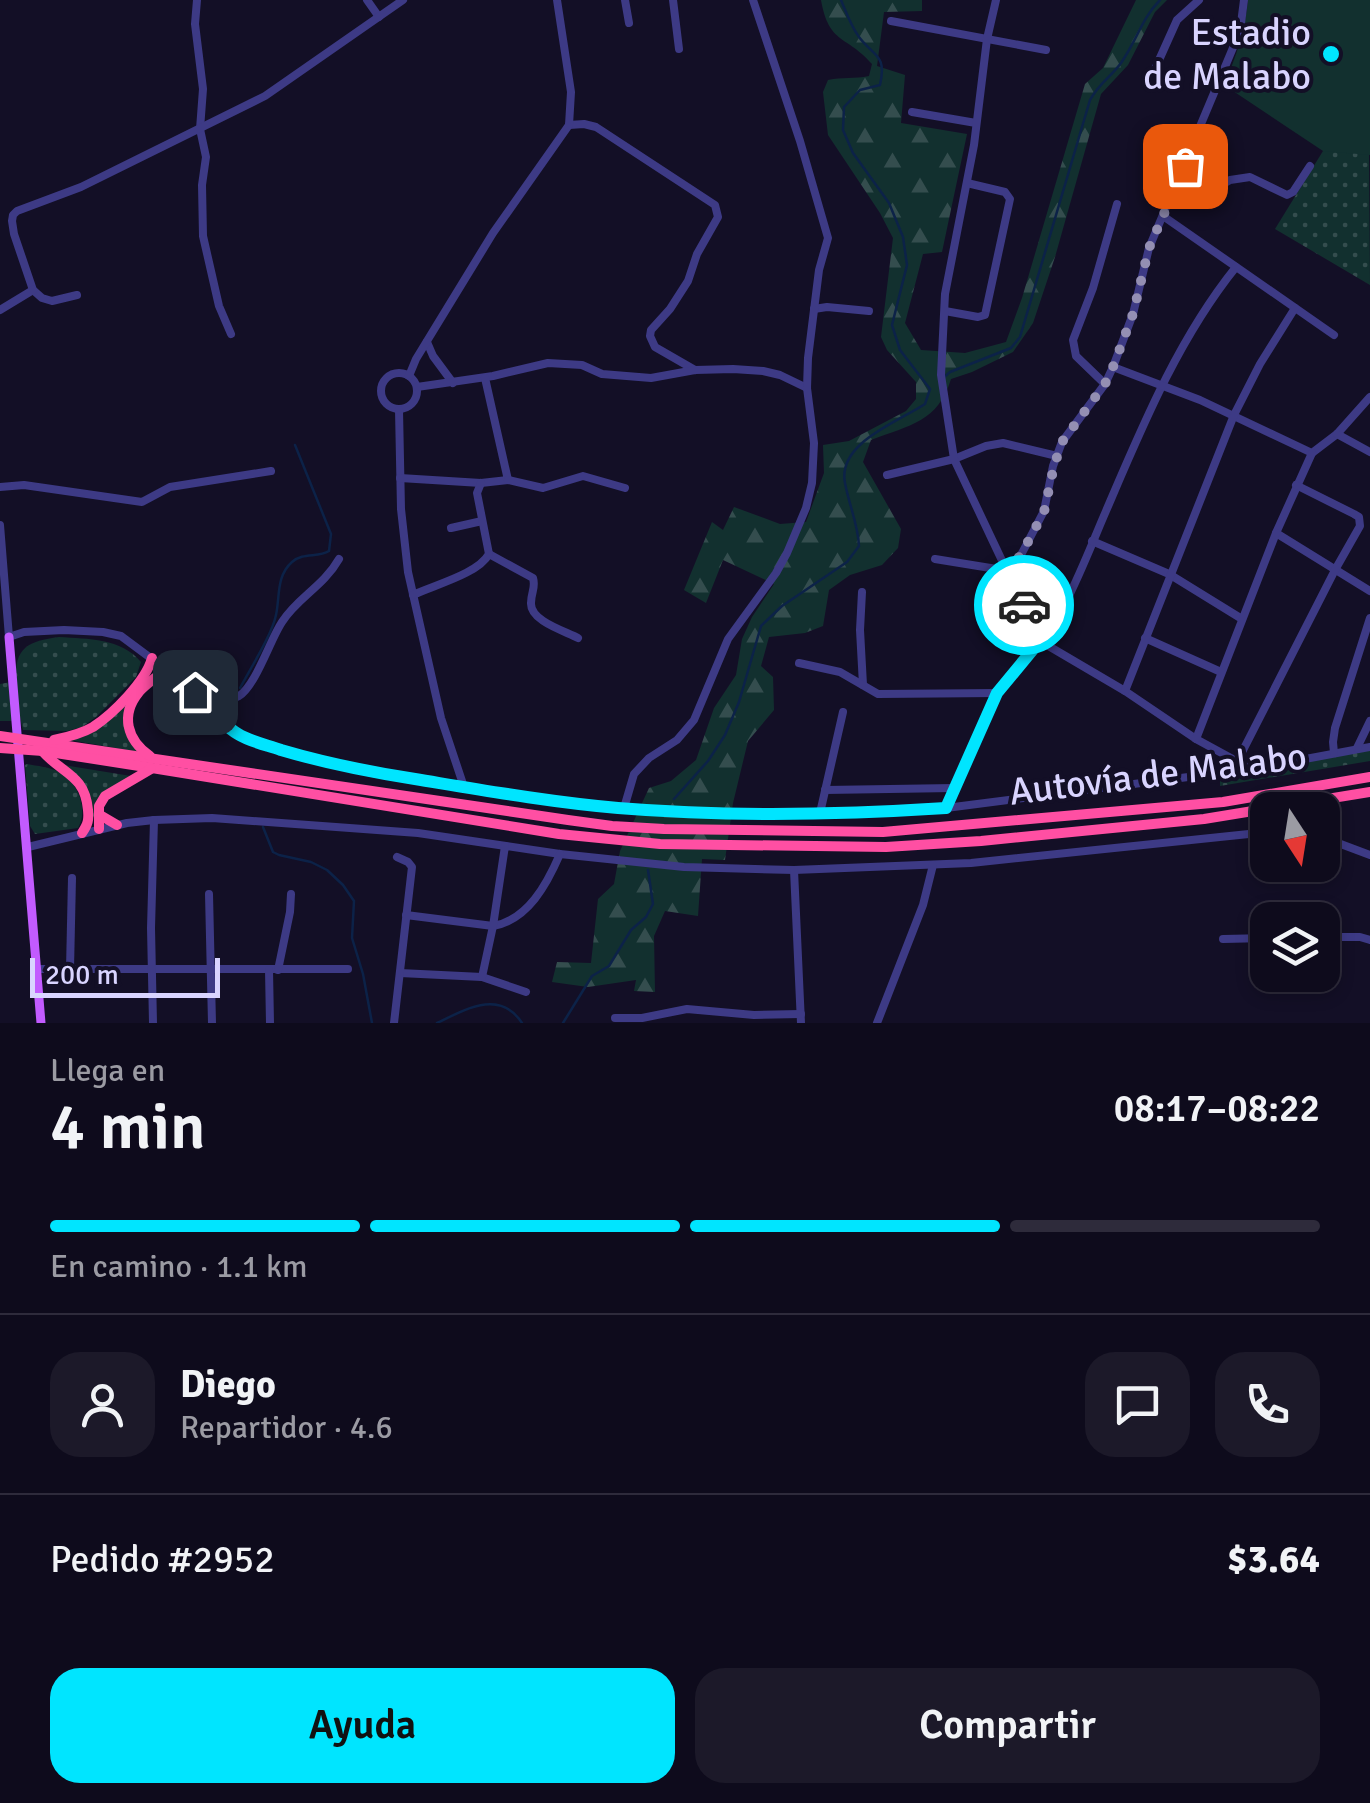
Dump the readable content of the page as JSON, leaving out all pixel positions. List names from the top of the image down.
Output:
{
  "streets": {
    "highway": ["Autovía de Malabo"]
  },
  "places": ["Estadio de Malabo"],
  "scale_bar": "200 m",
  "north": "bottom",
  "page": {
    "scale": "200 m",
    "heading": ["4 min", "Llega en", "08:17–08:22"],
    "panel": [
      "Diego",
      "Repartidor · 4.6",
      "Pedido #2952",
      "$3.64"
    ],
    "bar": "En camino · 1.1 km",
    "buttons": ["Ayuda", "Compartir"]
  }
}
